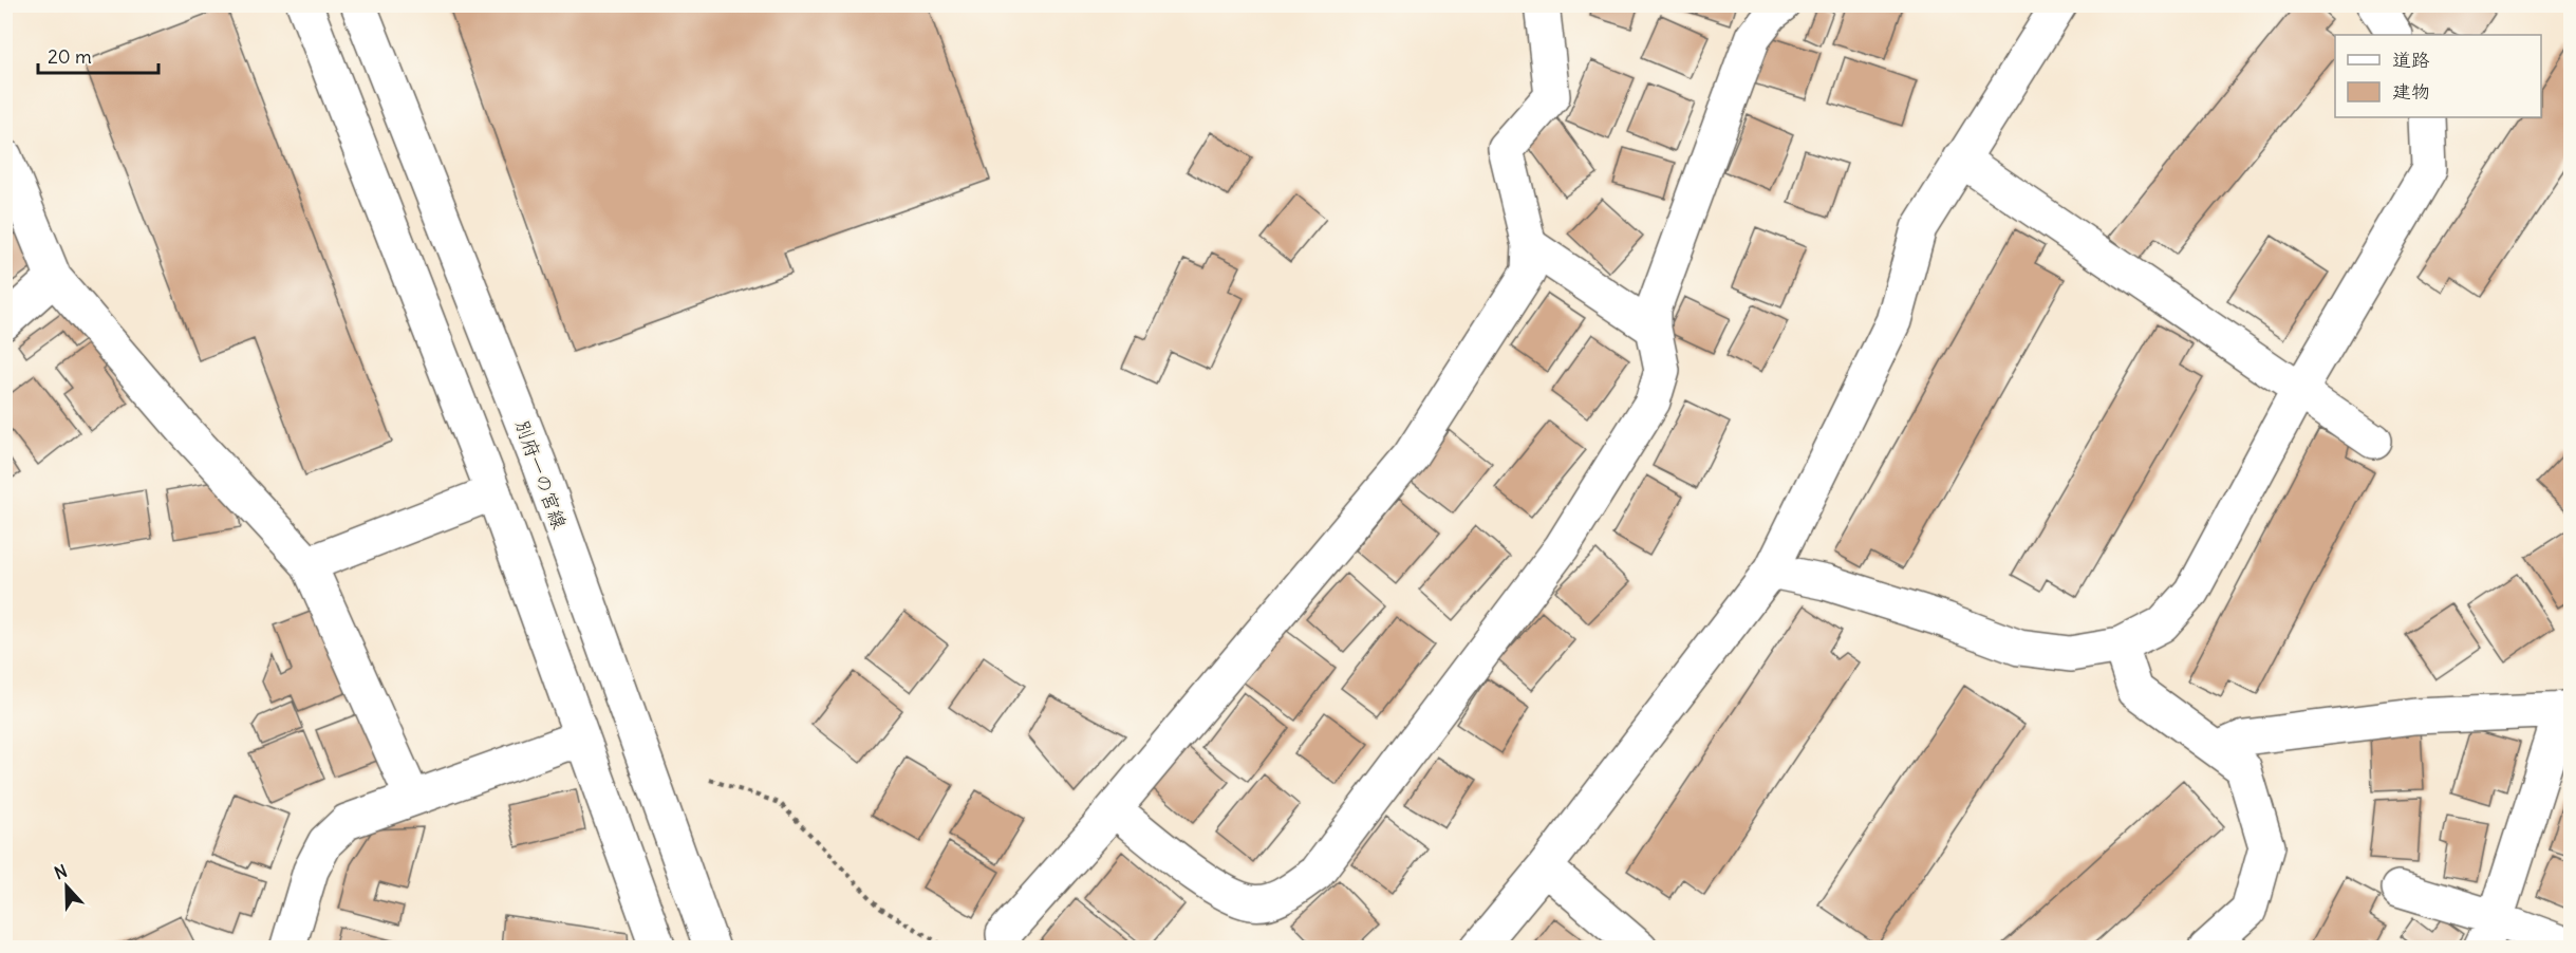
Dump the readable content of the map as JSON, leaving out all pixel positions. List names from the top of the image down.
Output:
{
  "streets": {
    "street": ["別府一の宮線"]
  },
  "legend": ["道路", "建物"],
  "scale_bar": "20 m",
  "north": "top"
}
